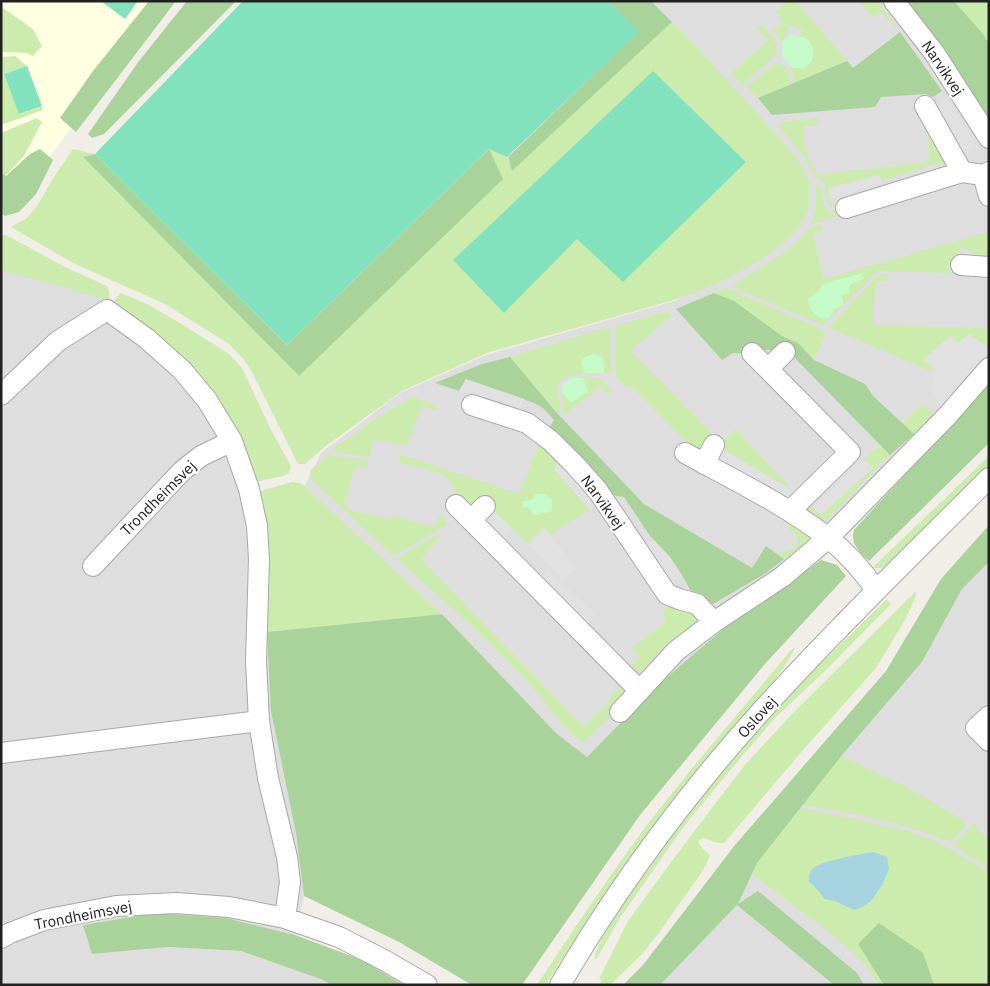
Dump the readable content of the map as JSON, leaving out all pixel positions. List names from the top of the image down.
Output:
{
  "streets": {
    "street": ["Narvikvej", "Trondheimsvej", "Oslovej"]
  }
}
